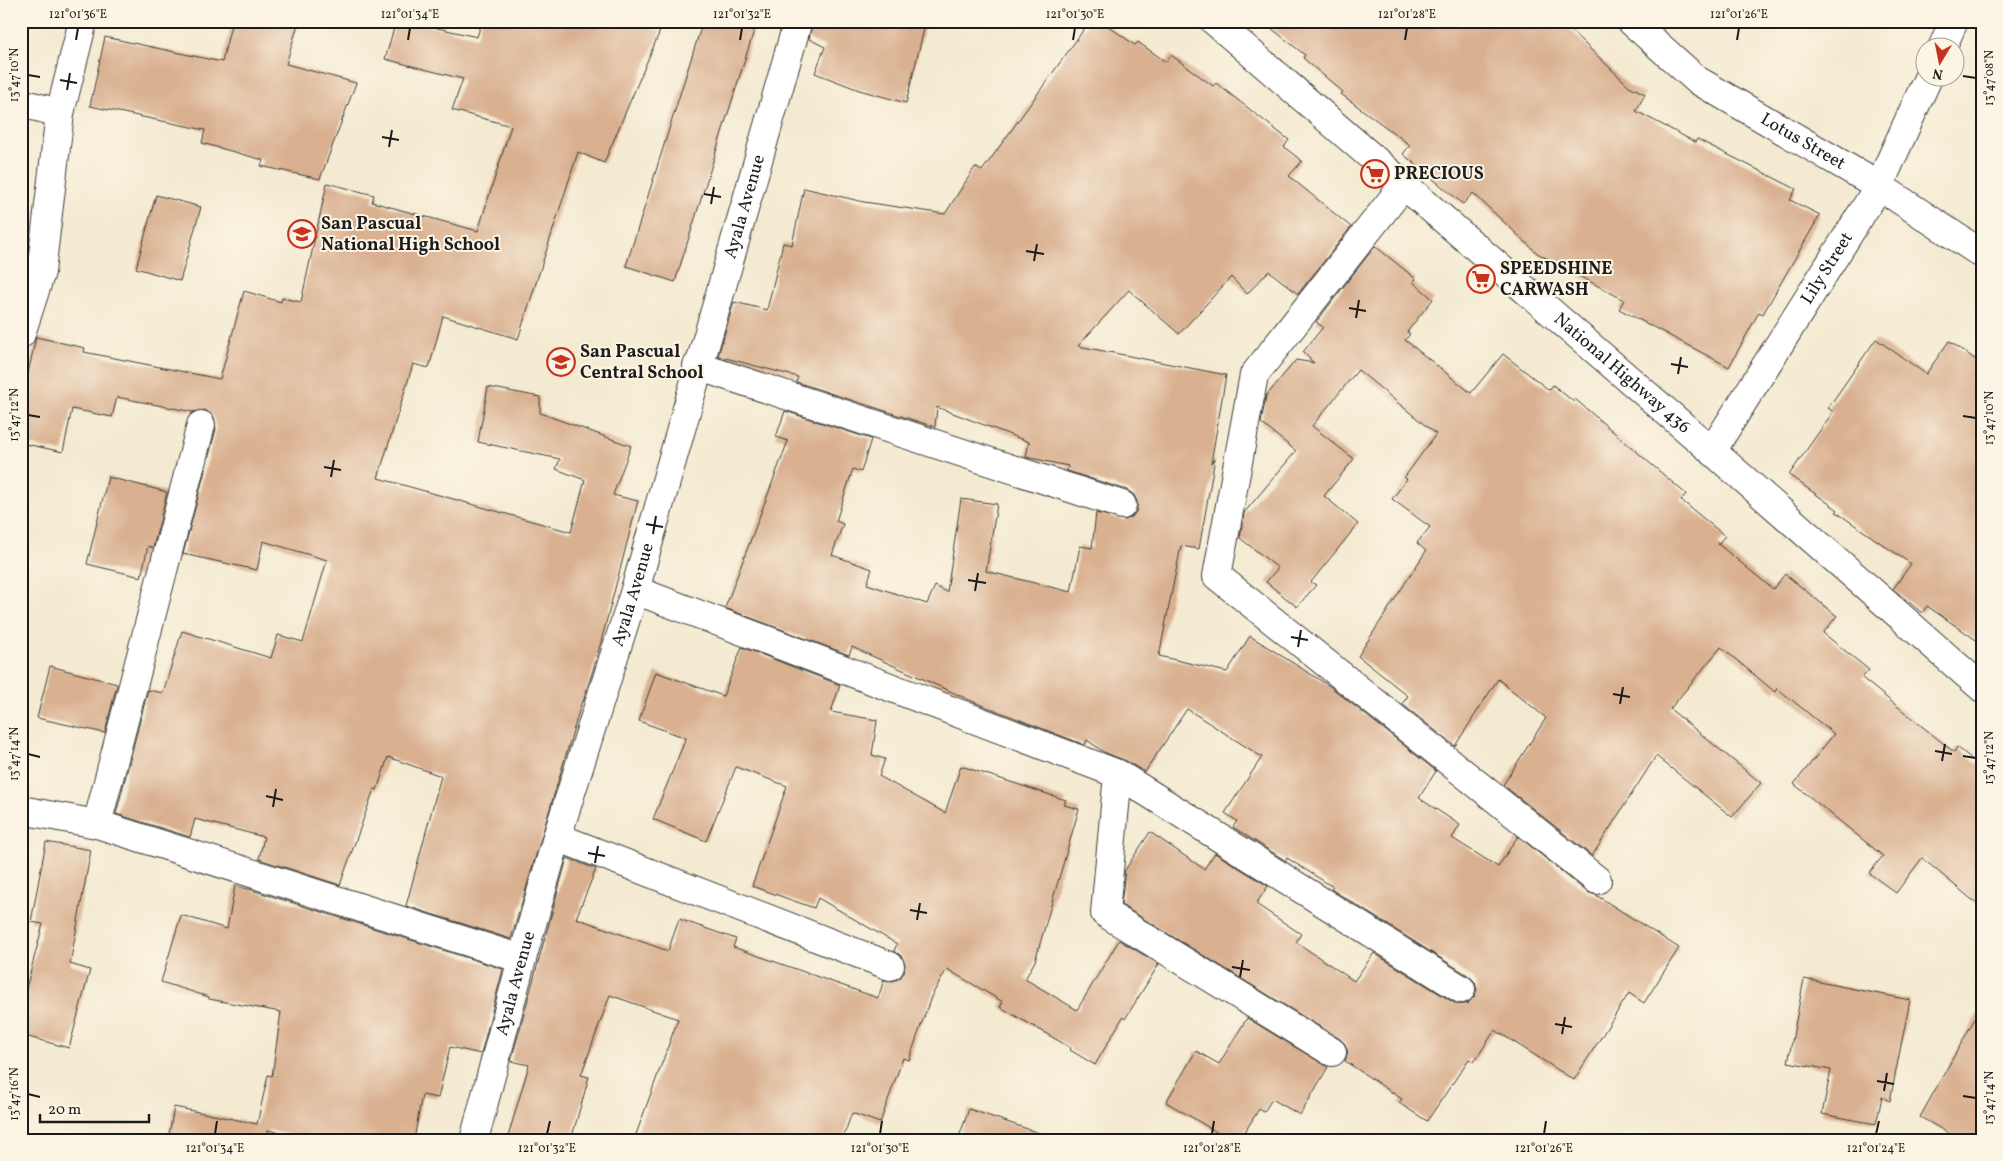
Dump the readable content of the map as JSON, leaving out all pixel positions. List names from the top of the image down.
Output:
{
  "streets": {
    "street": [
      "Lotus Street",
      "Ayala Avenue",
      "Lily Street",
      "National Highway 436"
    ]
  },
  "crossings": [
    ["Lotus Street", "Lily Street"],
    ["Lily Street", "National Highway 436"]
  ],
  "places": {
    "supermarket": ["PRECIOUS", "SPEEDSHINE CARWASH"],
    "school or university": ["San Pascual National High School", "San Pascual Central School"]
  },
  "scale_bar": "20 m",
  "north": "bottom",
  "coordinates": [
    "121°01'36\"E",
    "121°01'34\"E",
    "121°01'32\"E",
    "121°01'30\"E",
    "121°01'28\"E",
    "121°01'26\"E",
    "13°47'10\"N",
    "13°47'08\"N",
    "13°47'12\"N",
    "13°47'14\"N",
    "13°47'16\"N",
    "121°01'24\"E"
  ]
}
